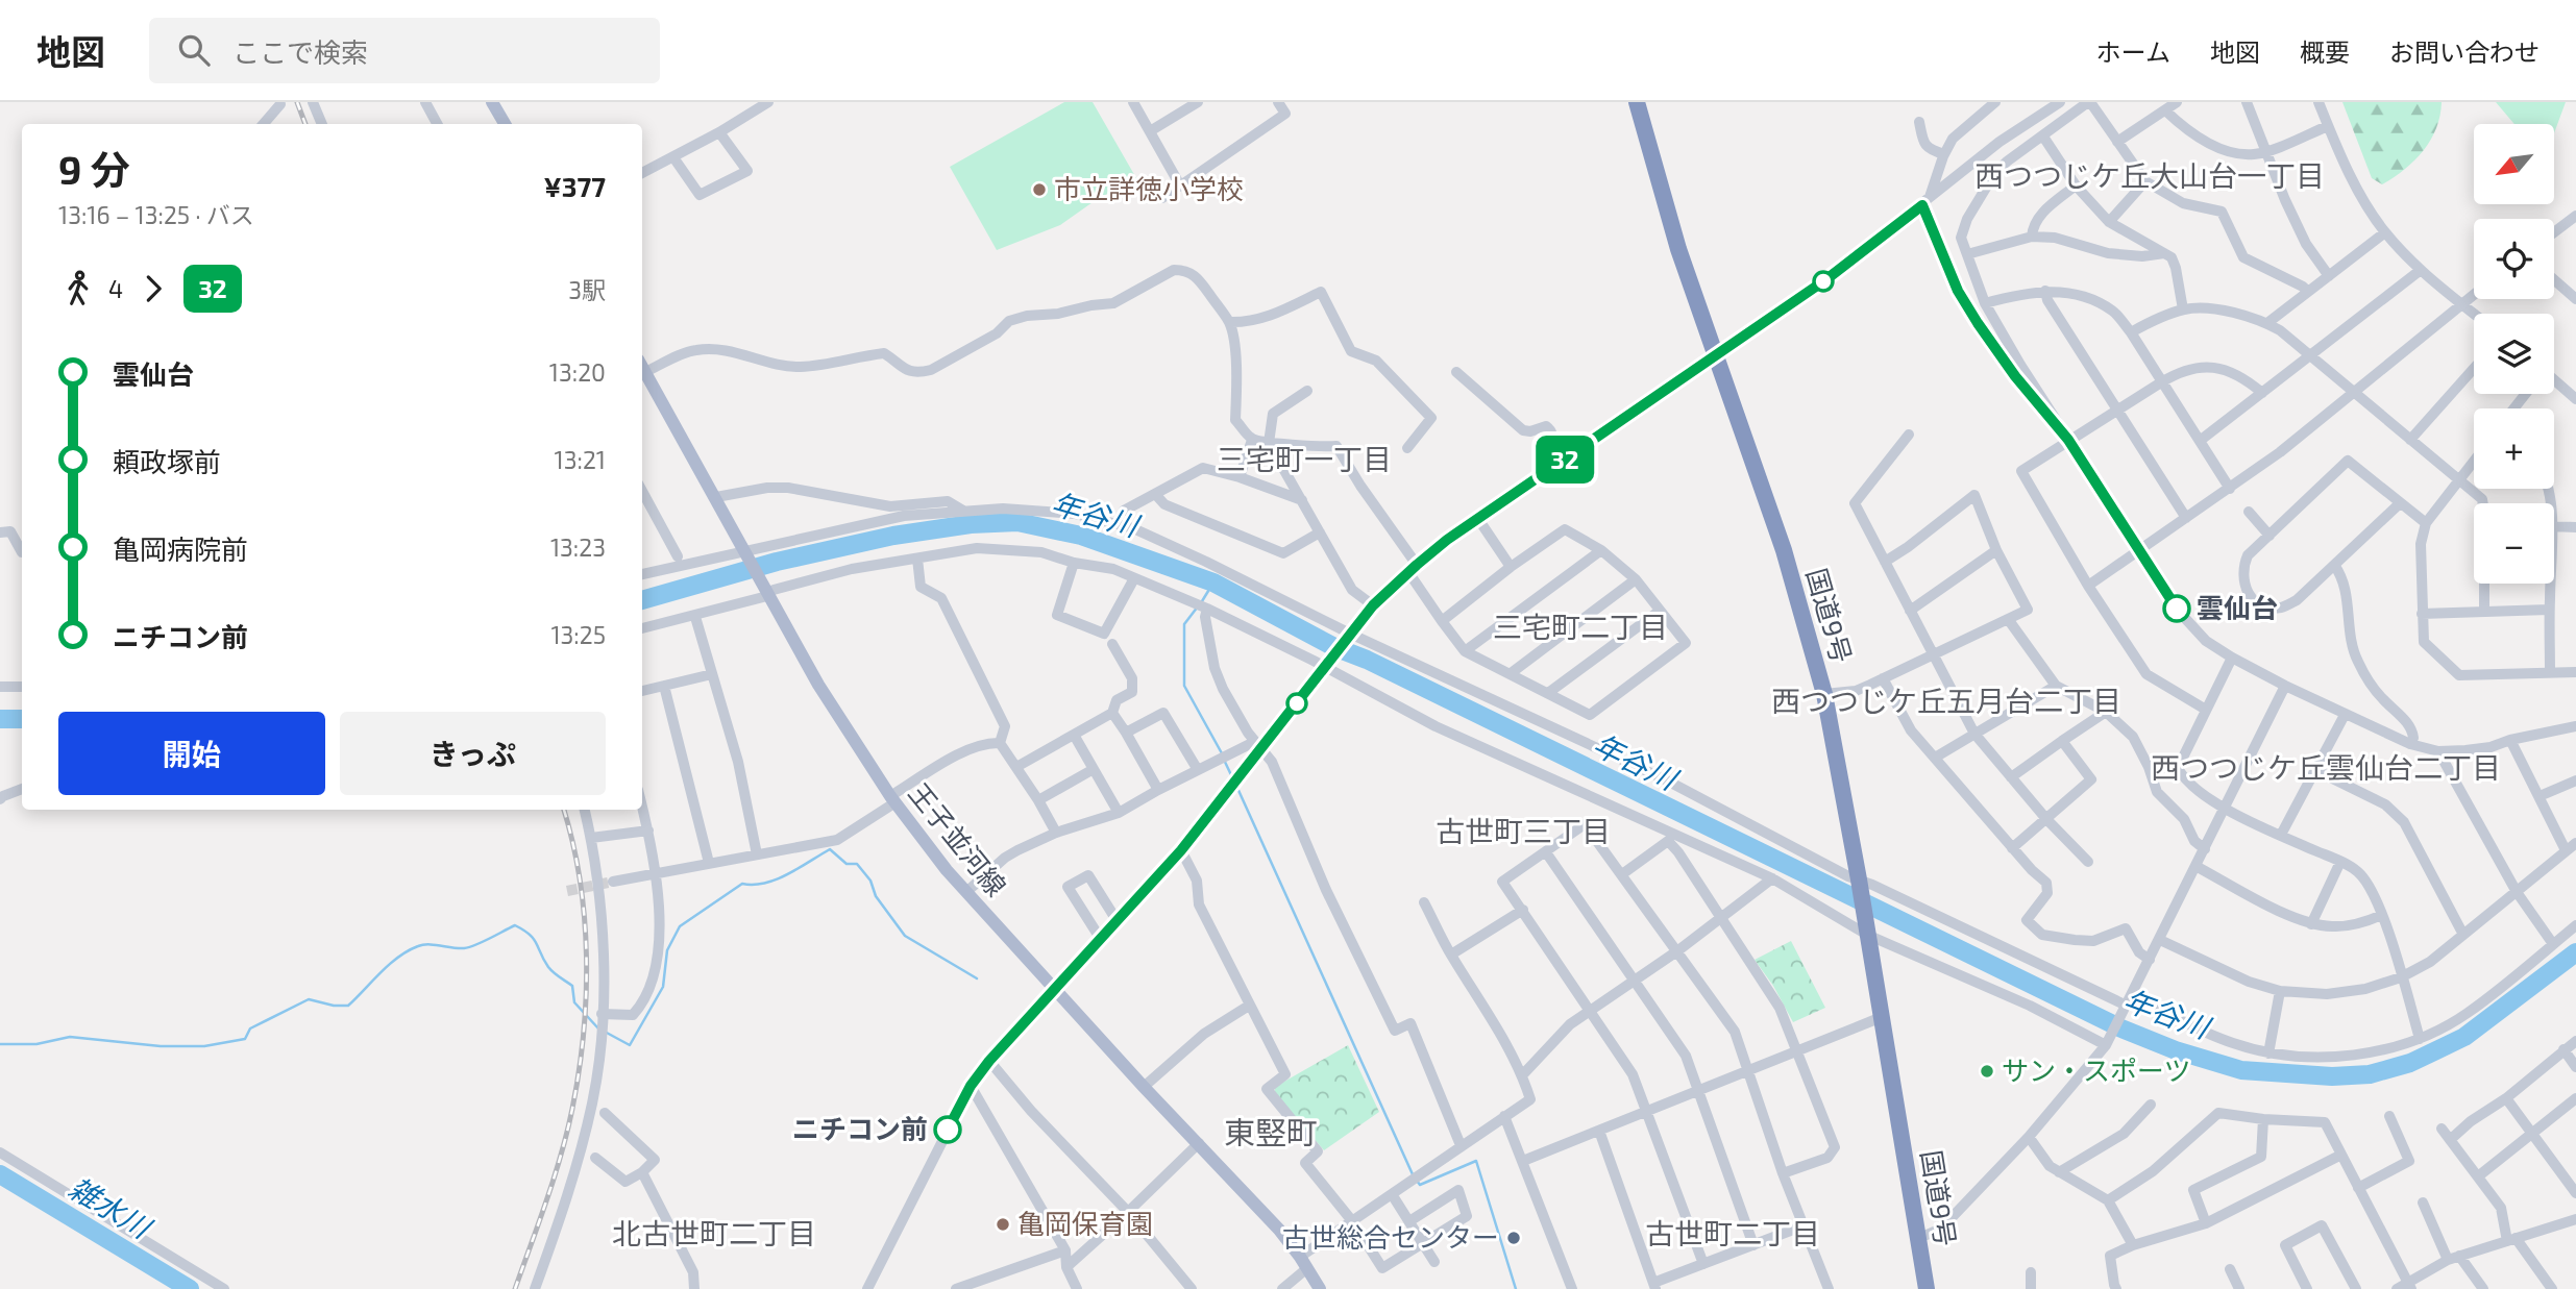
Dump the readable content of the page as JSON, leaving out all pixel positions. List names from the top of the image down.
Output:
{
  "streets": {
    "highway": ["国道9号"],
    "main road": ["王子並河線"]
  },
  "districts": [
    "西つつじケ丘大山台一丁目",
    "三宅町一丁目",
    "三宅町二丁目",
    "西つつじケ丘五月台二丁目",
    "西つつじケ丘雲仙台二丁目",
    "古世町三丁目",
    "東竪町",
    "北古世町二丁目",
    "古世町二丁目"
  ],
  "water": ["年谷川", "雑水川"],
  "places": [
    "市立詳徳小学校",
    "雲仙台",
    "サン・スポーツ",
    "ニチコン前",
    "亀岡保育園",
    "古世総合センター"
  ],
  "lines": ["bus line 32"],
  "north": "bottom left",
  "page": {
    "header": "地図",
    "search": "ここで検索",
    "nav": [
      "ホーム",
      "地図",
      "概要",
      "お問い合わせ"
    ],
    "on_map": "32",
    "map_buttons": ["+", "−"],
    "heading": ["9 分", "13:16 – 13:25 · バス", "¥377"],
    "legs": ["4", "32", "3駅"],
    "list": [
      {
        "name": "雲仙台",
        "value": "13:20"
      },
      {
        "name": "頼政塚前",
        "value": "13:21"
      },
      {
        "name": "亀岡病院前",
        "value": "13:23"
      },
      {
        "name": "ニチコン前",
        "value": "13:25"
      }
    ],
    "buttons": ["開始", "きっぷ"]
  }
}
